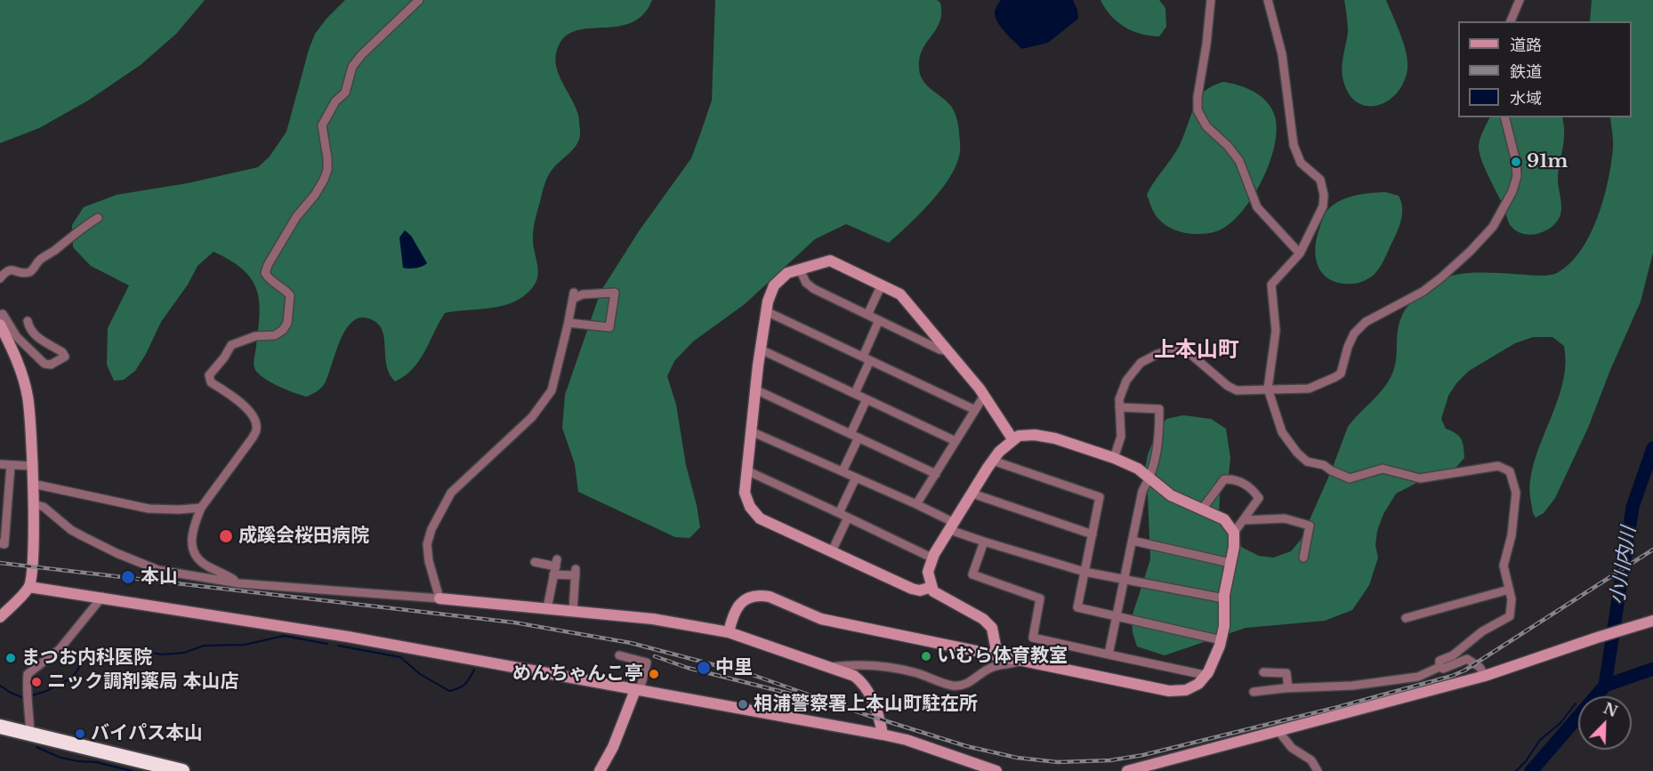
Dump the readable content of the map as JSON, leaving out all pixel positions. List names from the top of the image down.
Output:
{
  "districts": ["上本山町"],
  "water": ["小川内川"],
  "places": [
    "91m",
    "成蹊会桜田病院",
    "本山",
    "いむら体育教室",
    "まつお内科医院",
    "中里",
    "めんちゃんこ亭",
    "ニック調剤薬局 本山店",
    "相浦警察署上本山町駐在所",
    "バイパス本山"
  ],
  "legend": ["道路", "鉄道", "水域"],
  "north": "top right"
}
